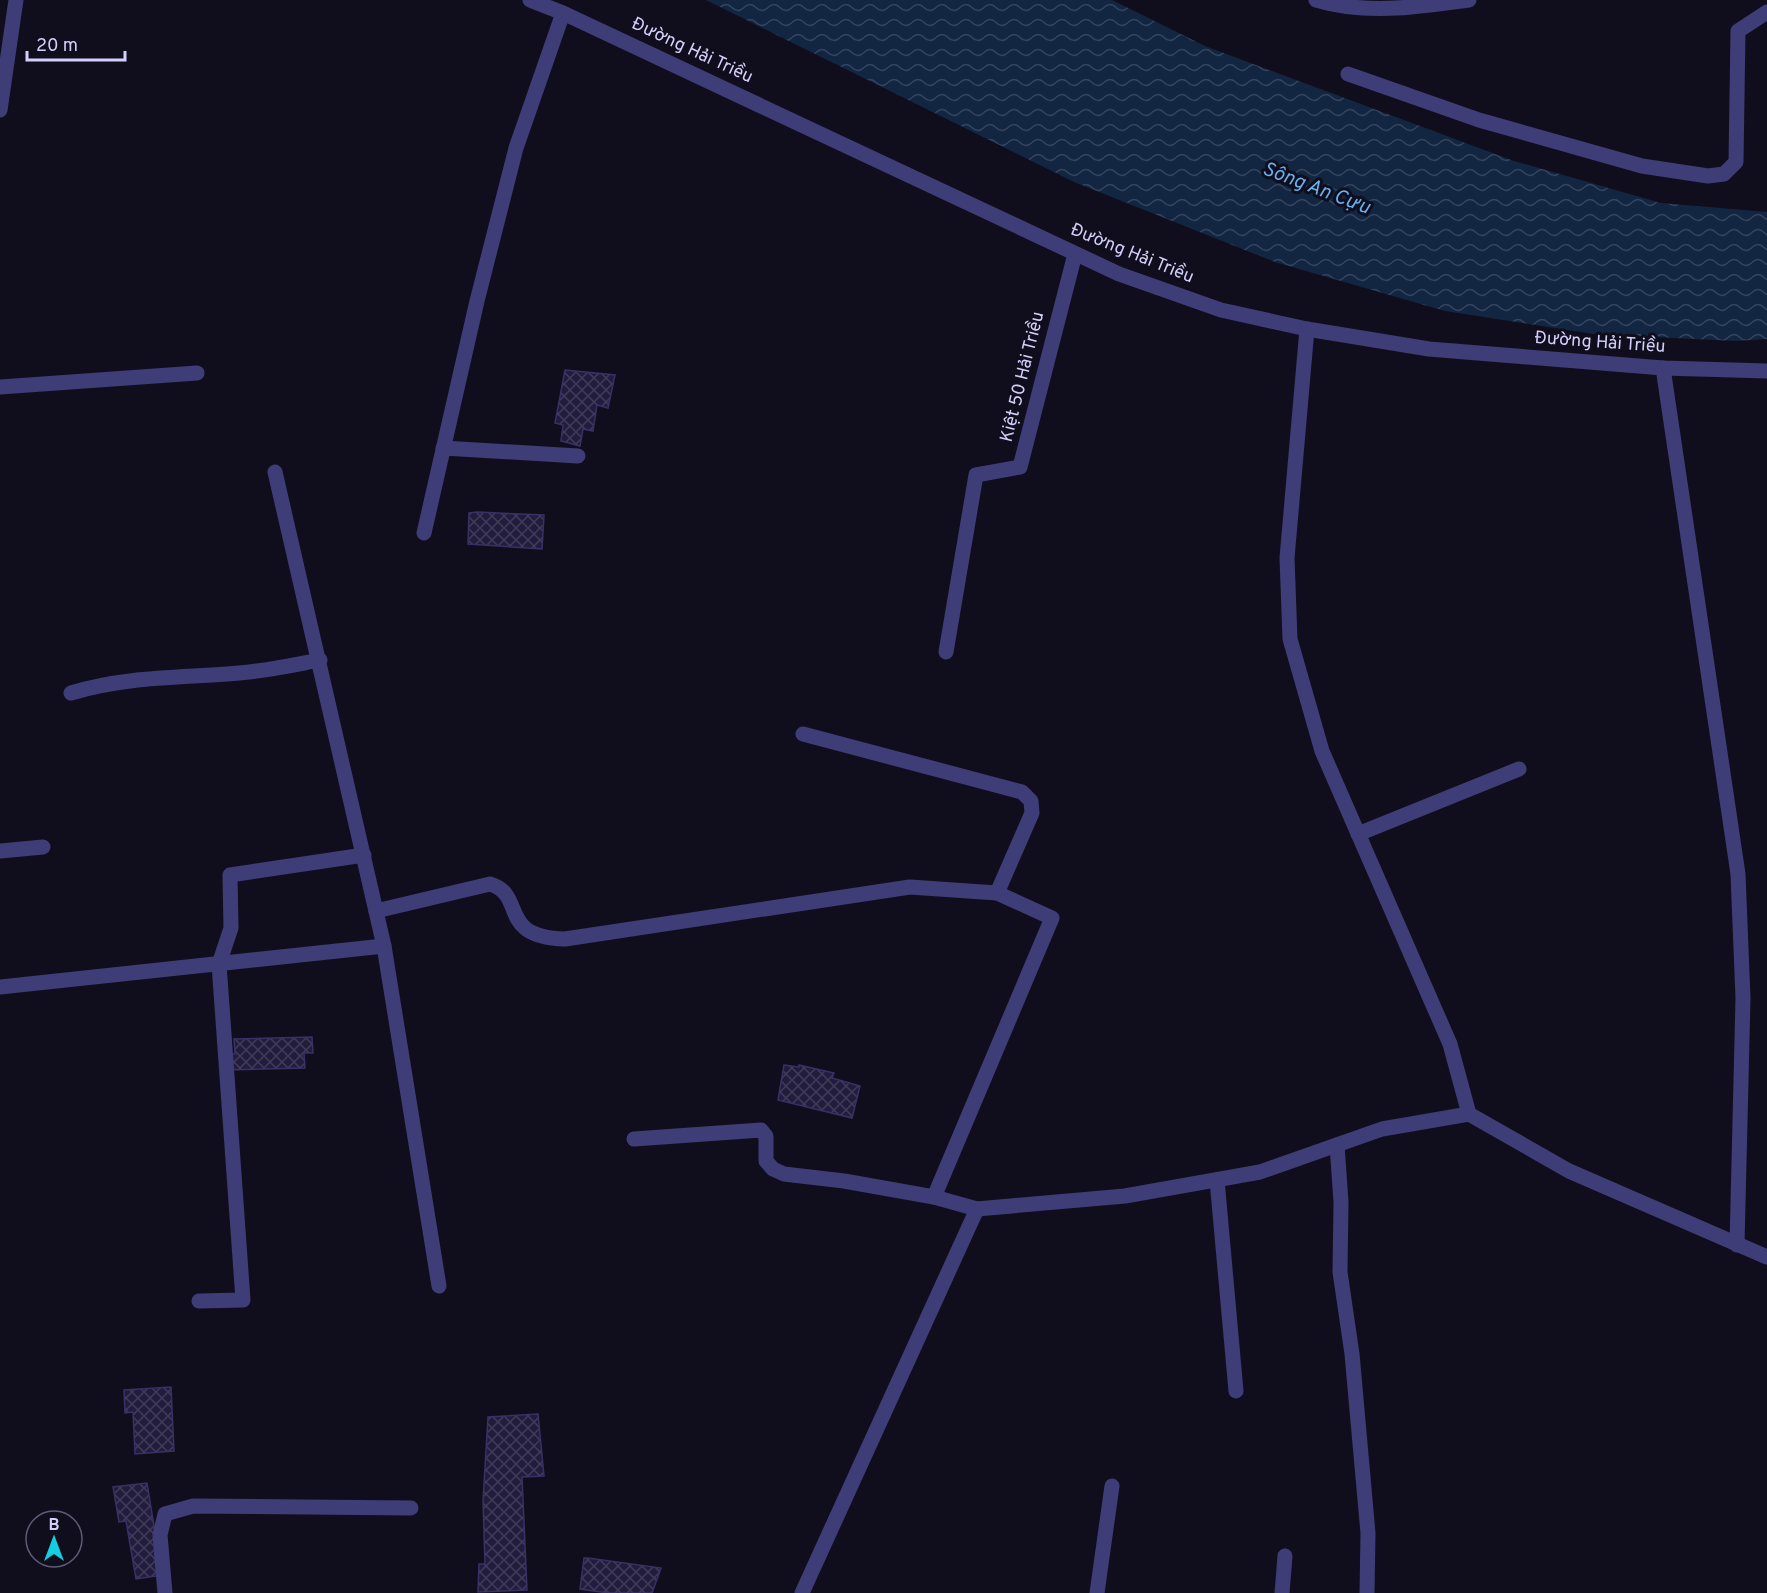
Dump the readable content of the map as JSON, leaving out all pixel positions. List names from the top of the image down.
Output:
{
  "streets": {
    "street": ["Đường Hải Triều", "Kiệt 50 Hải Triều"]
  },
  "crossings": [
    ["Đường Hải Triều", "Kiệt 50 Hải Triều"]
  ],
  "water": ["Sông An Cựu"],
  "scale_bar": "20 m",
  "north": "top"
}
